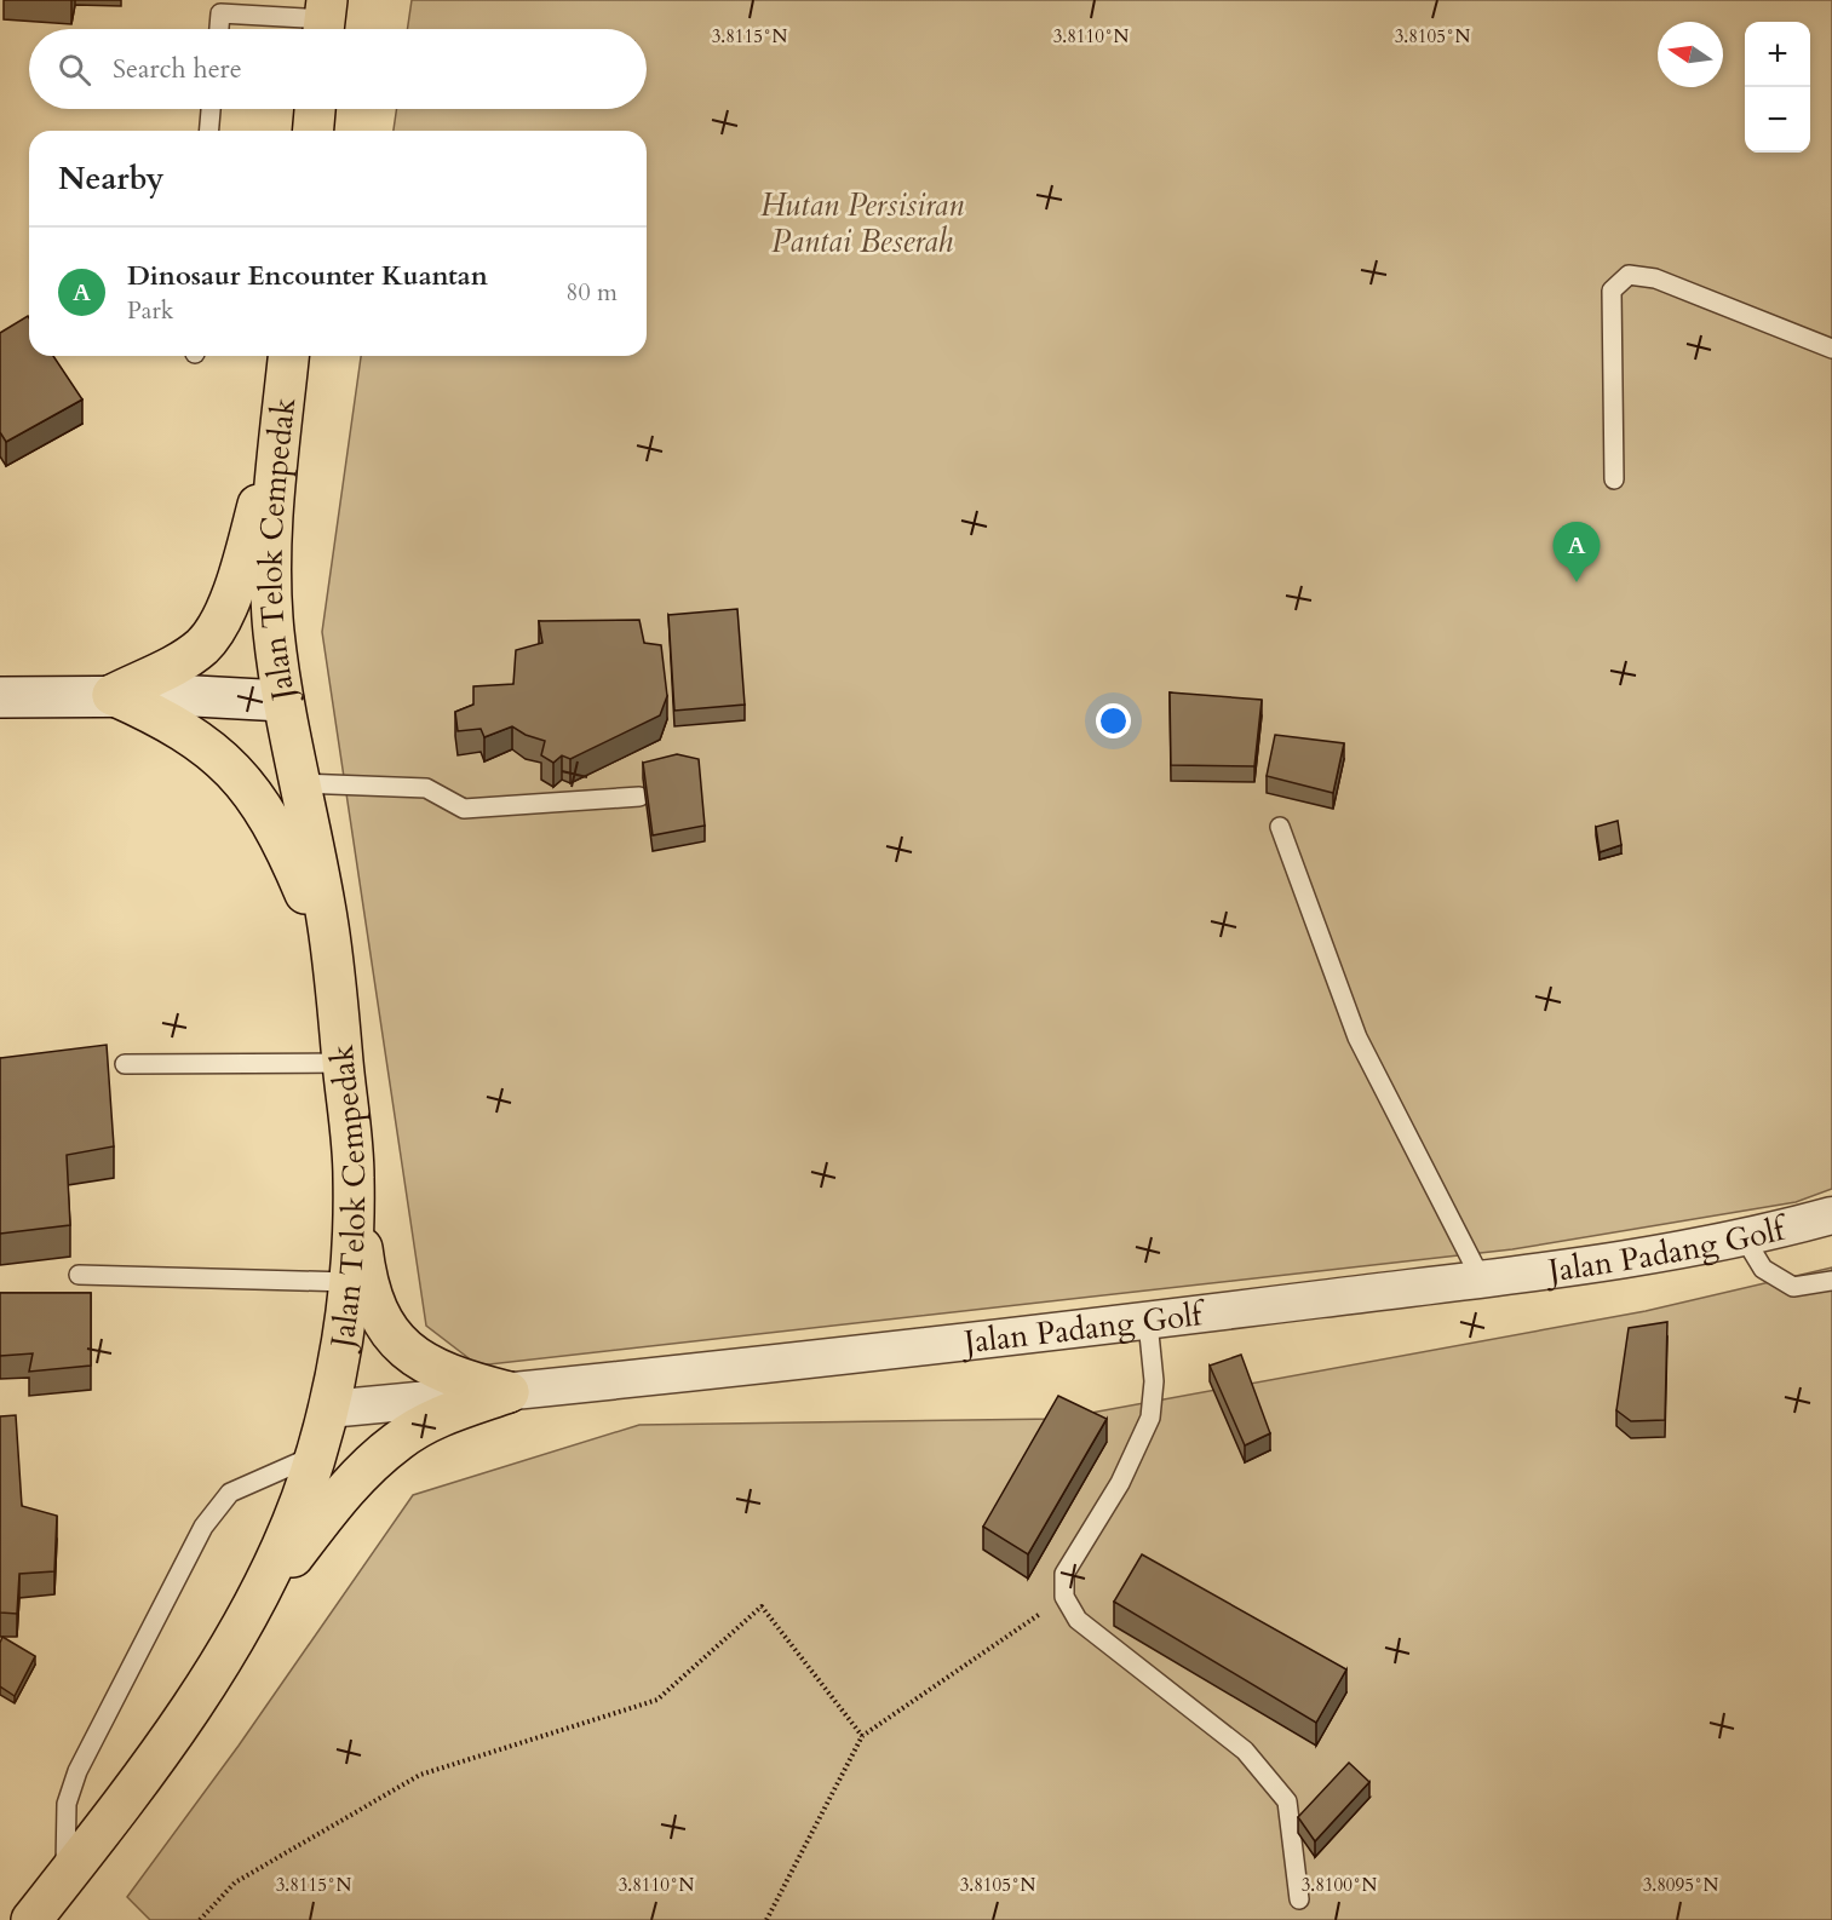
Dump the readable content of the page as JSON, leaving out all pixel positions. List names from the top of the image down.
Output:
{
  "streets": {
    "main road": ["Jalan Telok Cempedak"],
    "street": ["Jalan Padang Golf"]
  },
  "crossings": [
    ["Jalan Telok Cempedak", "Jalan Padang Golf"]
  ],
  "parks": ["Hutan Persisiran Pantai Beserah"],
  "north": "left",
  "page": {
    "map_buttons": ["+", "−"],
    "search": "Search here",
    "heading": "Nearby",
    "list": [
      {
        "mark": "A",
        "name": "Dinosaur Encounter Kuantan",
        "note": "Park",
        "value": "80 m"
      }
    ],
    "pins": "A"
  },
  "coordinates": [
    "3.8115°N",
    "3.8110°N",
    "3.8105°N",
    "3.8100°N",
    "3.8095°N"
  ]
}
